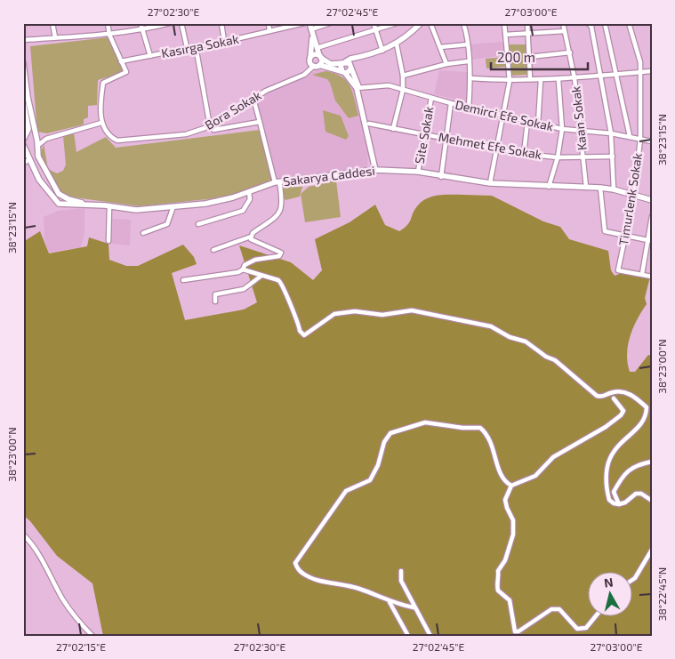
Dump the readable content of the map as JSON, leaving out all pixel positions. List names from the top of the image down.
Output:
{
  "streets": {
    "main road": ["Sakarya Caddesi"],
    "street": [
      "Kasırga Sokak",
      "Bora Sokak",
      "Demirci Efe Sokak",
      "Kaan Sokak",
      "Site Sokak",
      "Mehmet Efe Sokak",
      "Timurlenk Sokak"
    ]
  },
  "crossings": [
    ["Demirci Efe Sokak", "Kaan Sokak"],
    ["Demirci Efe Sokak", "Site Sokak"],
    ["Demirci Efe Sokak", "Timurlenk Sokak"],
    ["Kaan Sokak", "Mehmet Efe Sokak"],
    ["Kaan Sokak", "Sakarya Caddesi"],
    ["Site Sokak", "Mehmet Efe Sokak"],
    ["Site Sokak", "Sakarya Caddesi"],
    ["Sakarya Caddesi", "Timurlenk Sokak"]
  ],
  "scale_bar": "200 m",
  "north": "top",
  "coordinates": [
    "27°02'30\"E",
    "27°02'45\"E",
    "27°03'00\"E",
    "38°23'15\"N",
    "38°23'00\"N",
    "38°22'45\"N",
    "27°02'15\"E"
  ]
}
